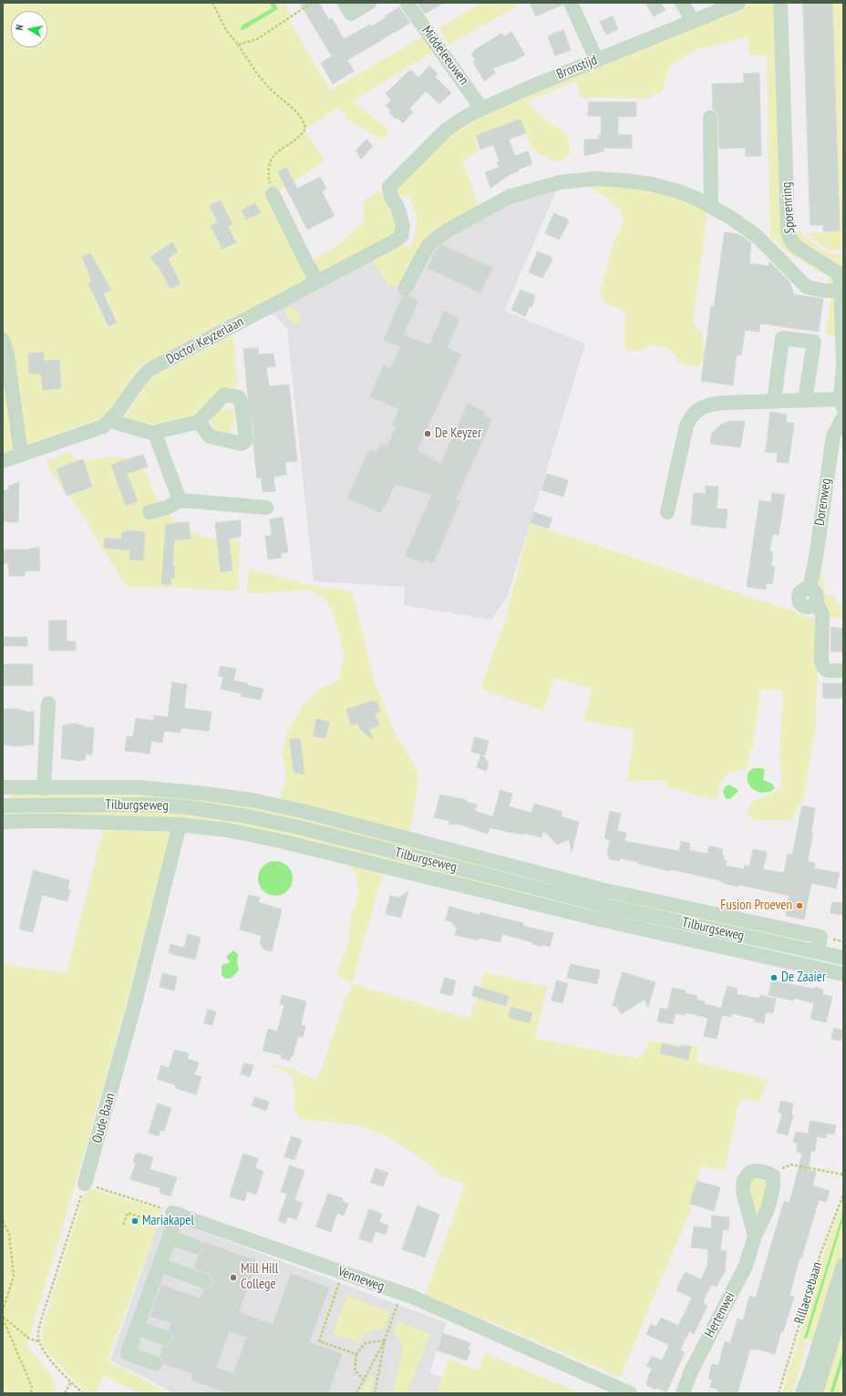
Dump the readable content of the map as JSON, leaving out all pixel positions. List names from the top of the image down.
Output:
{
  "streets": {
    "street": [
      "Middeleeuwen",
      "Bronstijd",
      "Sporenring",
      "Doctor Keyzerlaan",
      "Dorenweg",
      "Tilburgseweg",
      "Oude Baan",
      "Venneweg",
      "Rillaersebaan",
      "Hertenwei"
    ]
  },
  "crossings": [
    ["Middeleeuwen", "Bronstijd"],
    ["Bronstijd", "Doctor Keyzerlaan"],
    ["Tilburgseweg", "Oude Baan"]
  ],
  "places": [
    "De Keyzer",
    "Fusion Proeven",
    "De Zaaier",
    "Mariakapel",
    "Mill Hill College"
  ],
  "north": "left"
}
